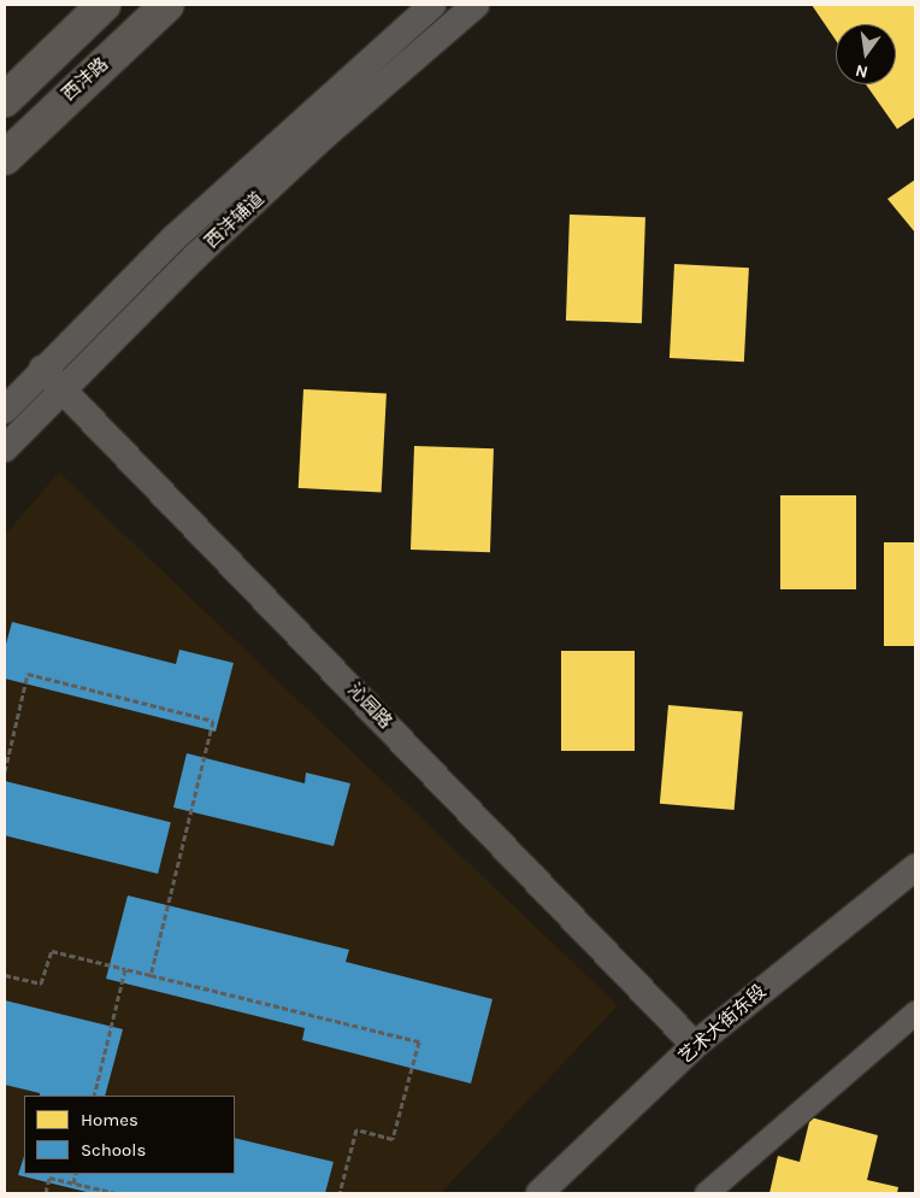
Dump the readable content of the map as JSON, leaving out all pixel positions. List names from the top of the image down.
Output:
{
  "streets": {
    "highway": ["西沣路"],
    "street": ["西沣辅道", "沁园路", "艺术大街东段"]
  },
  "crossings": [
    ["西沣辅道", "沁园路"],
    ["沁园路", "艺术大街东段"]
  ],
  "legend": ["Homes", "Schools"],
  "north": "bottom"
}
